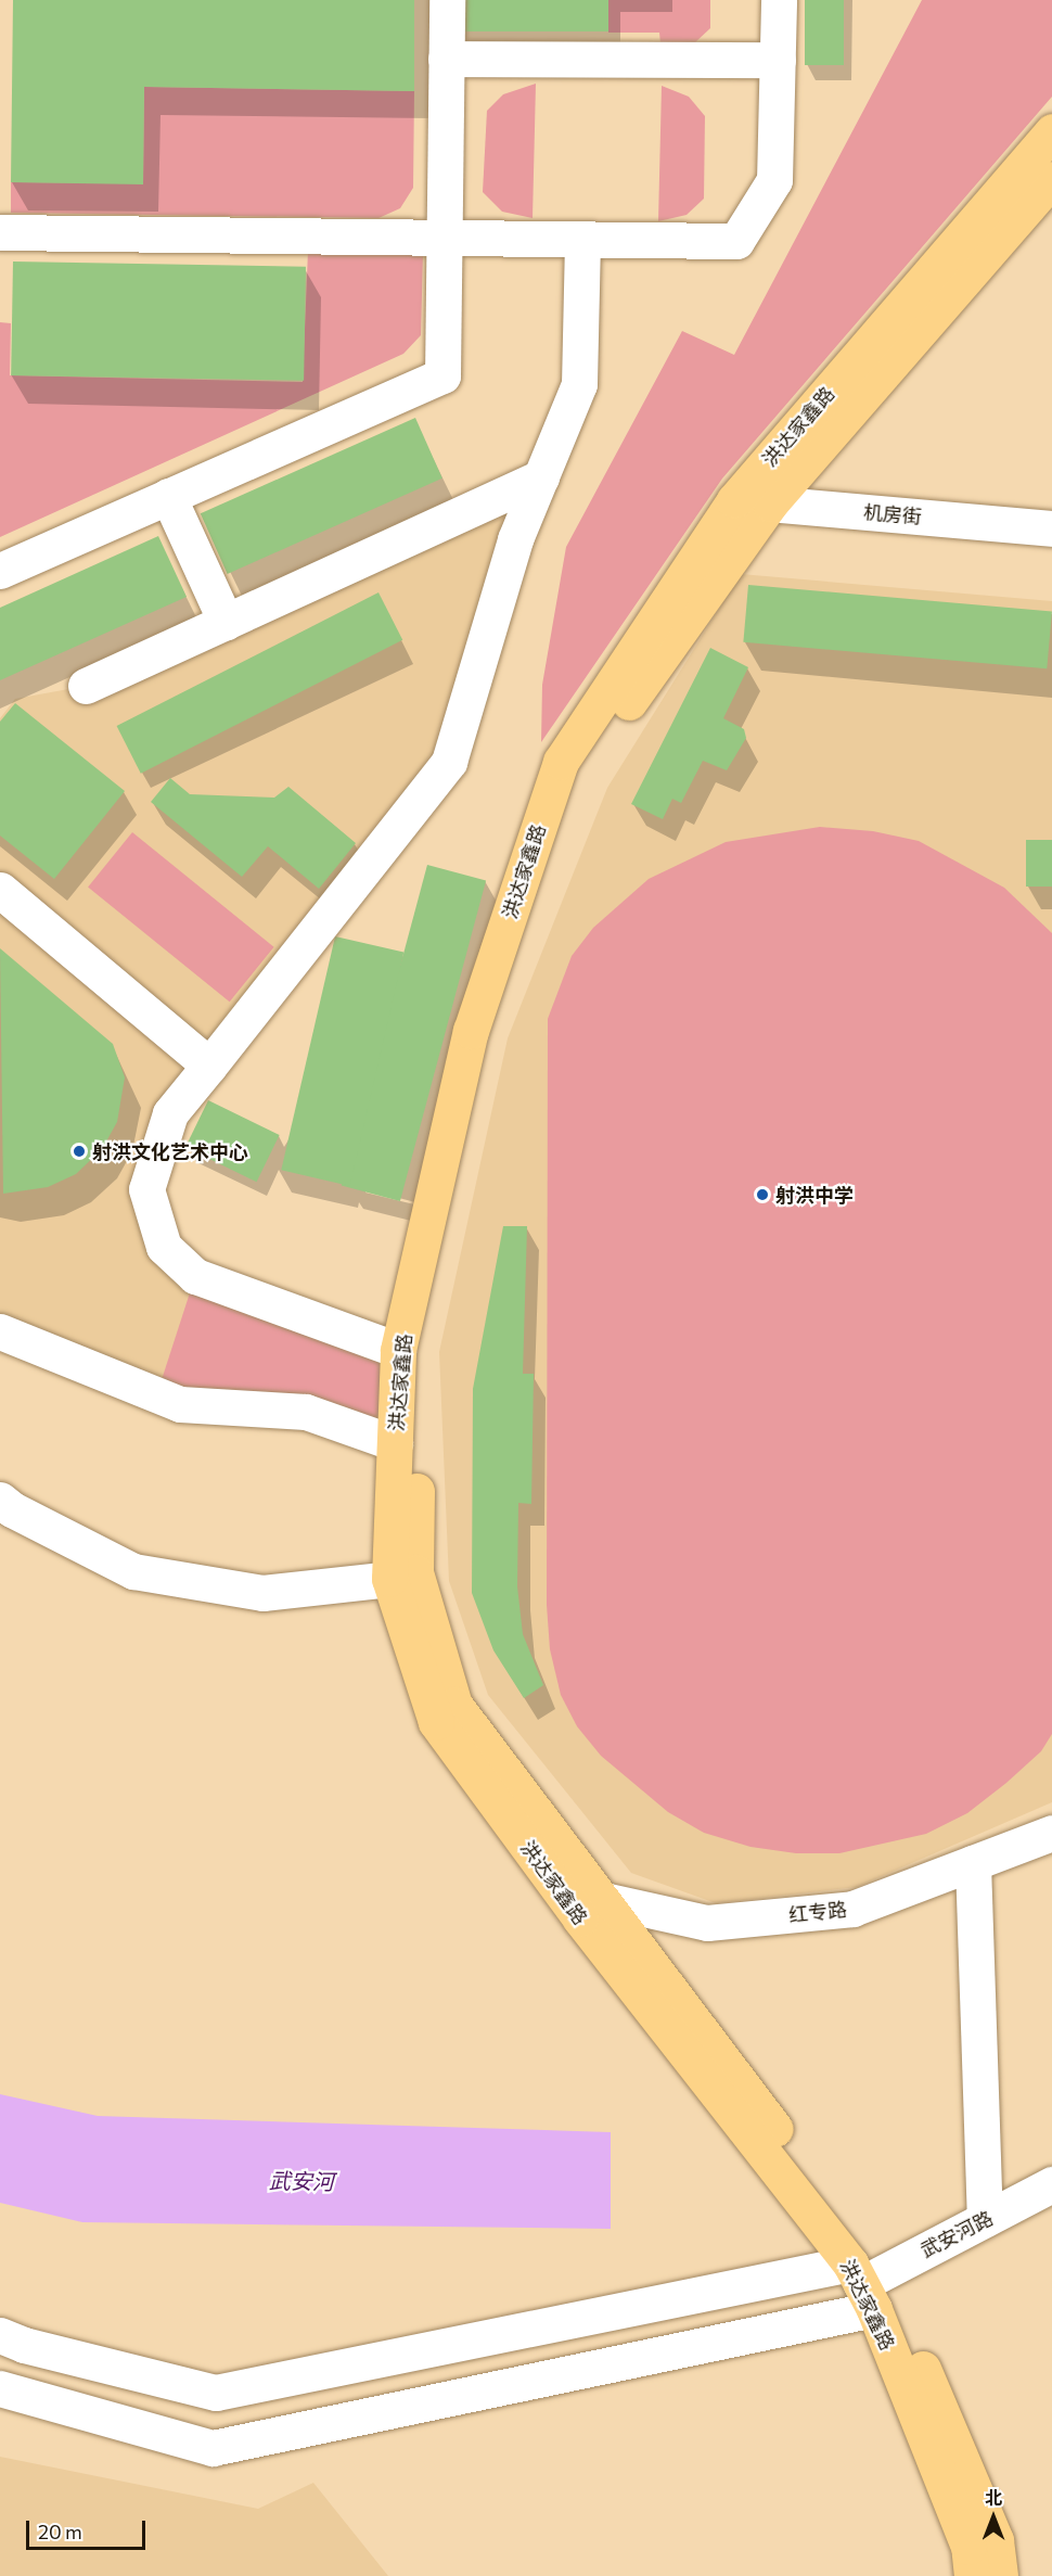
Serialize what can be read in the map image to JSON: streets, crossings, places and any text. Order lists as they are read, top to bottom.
{
  "streets": {
    "main road": ["洪达家鑫路"],
    "street": ["机房街", "红专路", "武安河路"]
  },
  "crossings": [
    ["洪达家鑫路", "机房街"],
    ["洪达家鑫路", "红专路"],
    ["洪达家鑫路", "武安河路"]
  ],
  "water": ["武安河"],
  "places": ["射洪文化艺术中心", "射洪中学"],
  "scale_bar": "20 m",
  "north": "top"
}
